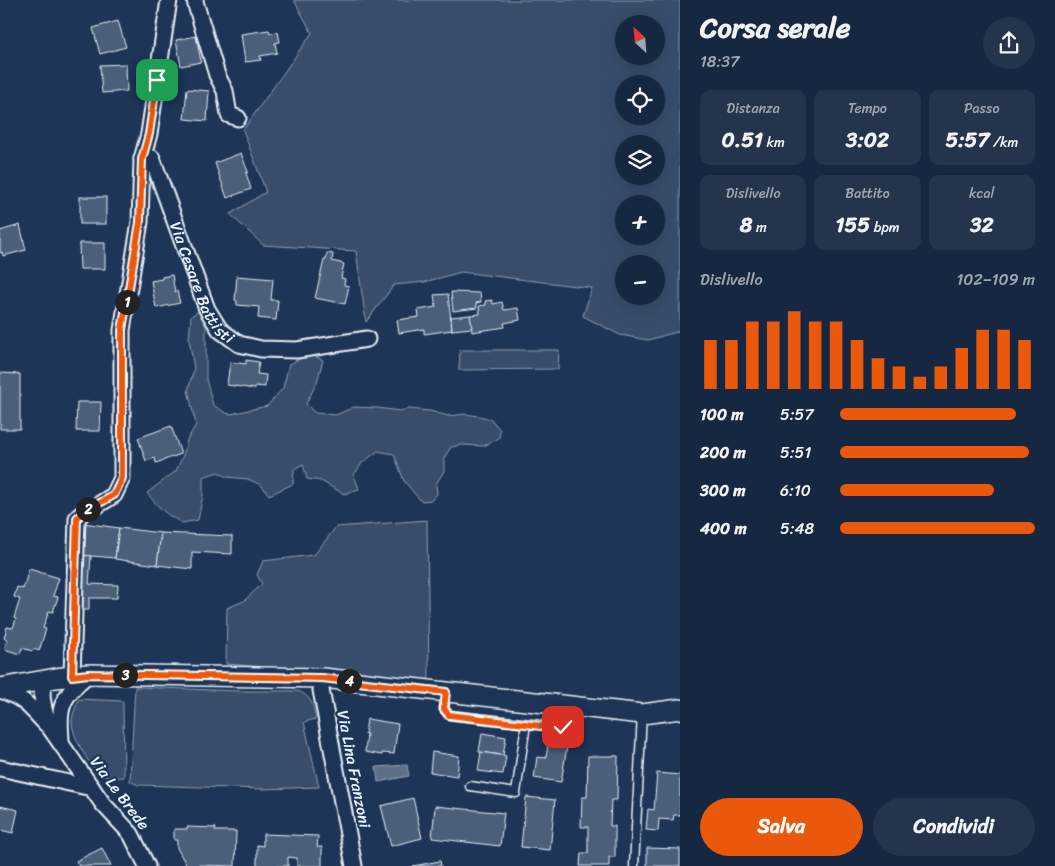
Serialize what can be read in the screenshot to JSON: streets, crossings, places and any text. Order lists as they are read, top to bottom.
{
  "streets": {
    "street": ["Via Cesare Battisti", "Via Lina Franzoni", "Via Le Brede"]
  },
  "north": "top left",
  "page": {
    "heading": ["Corsa serale", "18:37"],
    "map_buttons": ["+", "−"],
    "stats": [
      ["Distanza", "0.51 km"],
      ["Tempo", "3:02"],
      ["Passo", "5:57 /km"],
      ["Dislivello", "8 m"],
      ["Battito", "155 bpm"],
      ["kcal", "32"]
    ],
    "chart": ["Dislivello", "102–109 m"],
    "pins": [
      "1",
      "2",
      "3",
      "4"
    ],
    "list": [
      {
        "name": "100 m",
        "note": "5:57"
      },
      {
        "name": "200 m",
        "note": "5:51"
      },
      {
        "name": "300 m",
        "note": "6:10"
      },
      {
        "name": "400 m",
        "note": "5:48"
      }
    ],
    "buttons": ["Salva", "Condividi"]
  }
}
